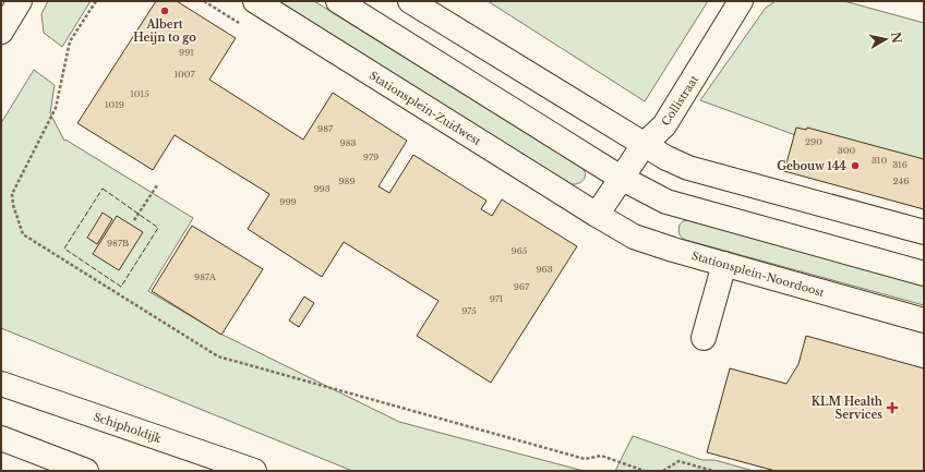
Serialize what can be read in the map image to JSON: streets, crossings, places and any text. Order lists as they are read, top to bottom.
{
  "streets": {
    "street": [
      "Collistraat",
      "Stationsplein-Zuidwest",
      "Stationsplein-Noordoost",
      "Schipholdijk"
    ]
  },
  "crossings": [
    ["Collistraat", "Stationsplein-Zuidwest"],
    ["Collistraat", "Stationsplein-Noordoost"],
    ["Stationsplein-Zuidwest", "Stationsplein-Noordoost"]
  ],
  "places": {
    "other": ["Albert Heijn to go", "Gebouw 144"],
    "health": ["KLM Health Services"]
  },
  "house_numbers": [
    "991",
    "1007",
    "1015",
    "1019",
    "987",
    "290",
    "983",
    "300",
    "979",
    "310",
    "316",
    "989",
    "246",
    "993",
    "999",
    "987B",
    "965",
    "963",
    "987A",
    "967",
    "971",
    "975"
  ],
  "north": "right"
}
